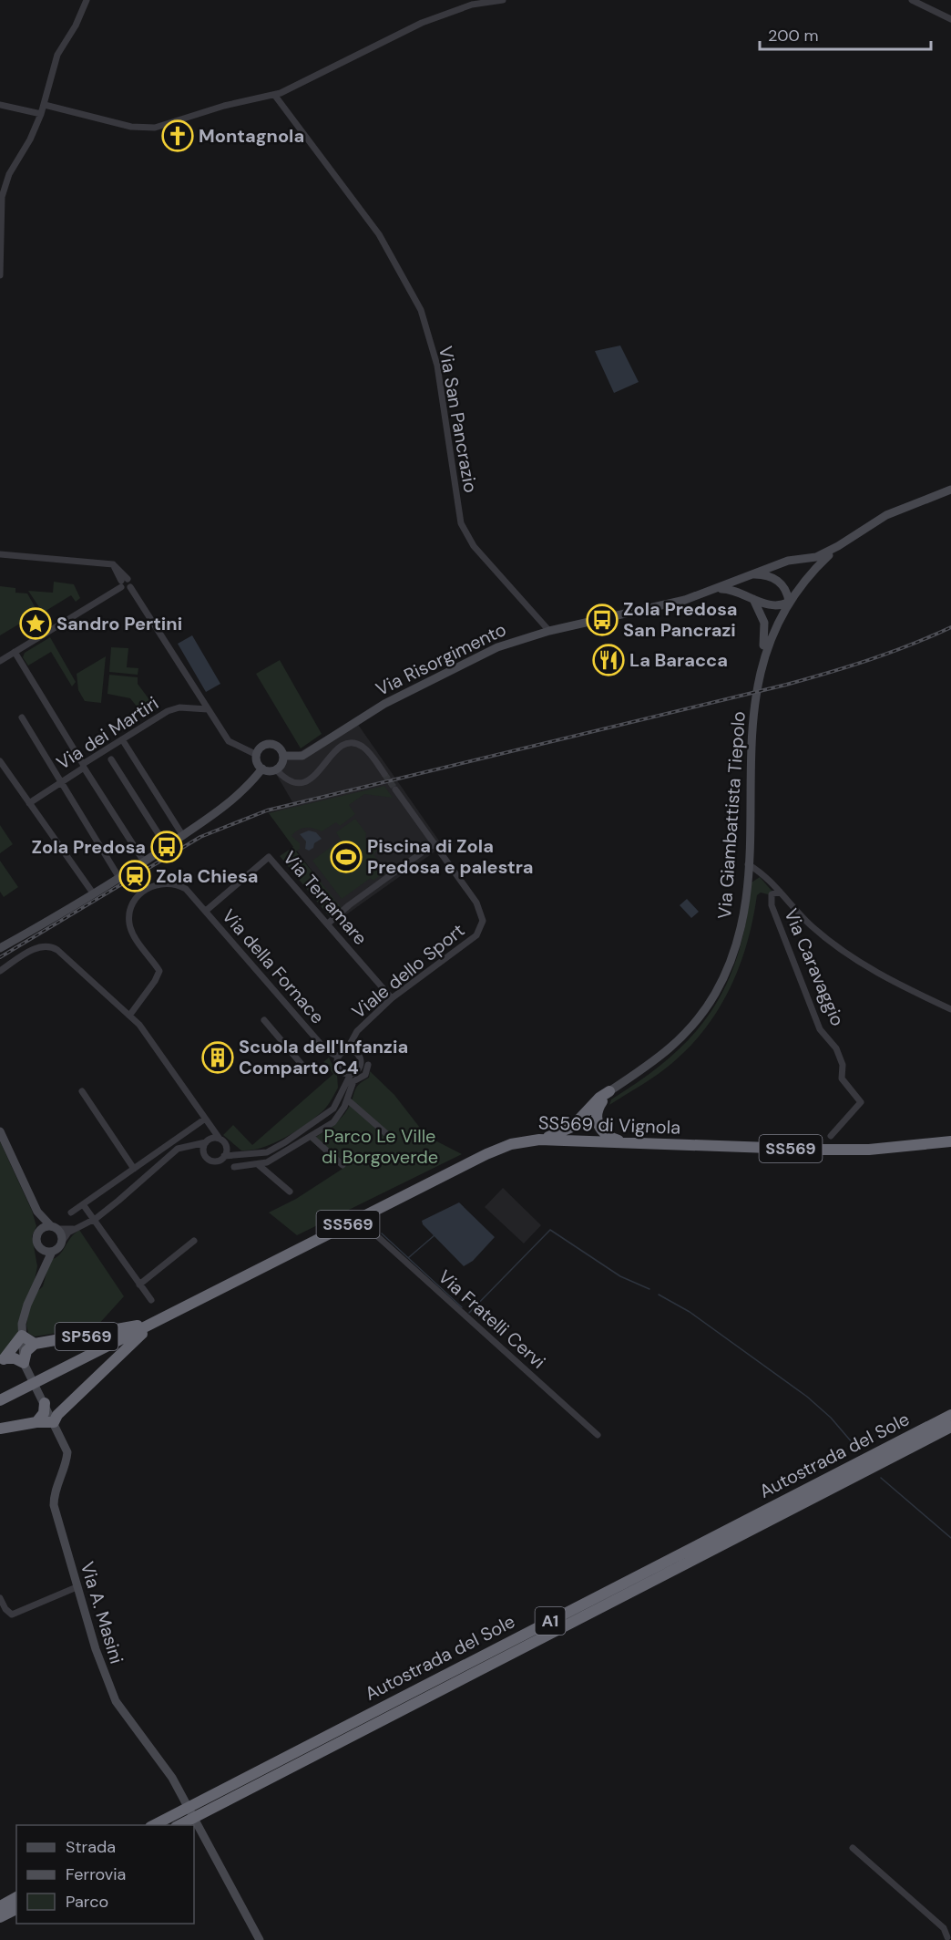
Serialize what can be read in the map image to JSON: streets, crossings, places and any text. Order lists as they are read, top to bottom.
{
  "streets": {
    "highway": [
      "SS569 di Vignola",
      "SS569",
      "SP569",
      "Autostrada del Sole",
      "A1"
    ],
    "main road": ["Via Risorgimento", "Via Giambattista Tiepolo", "Via A. Masini"],
    "street": [
      "Via San Pancrazio",
      "Via dei Martiri",
      "Via Terramare",
      "Via della Fornace",
      "Via Caravaggio",
      "Viale dello Sport",
      "Via Fratelli Cervi"
    ]
  },
  "crossings": [
    ["Via San Pancrazio", "Via Risorgimento"],
    ["Via Risorgimento", "Via Giambattista Tiepolo"],
    ["Via Giambattista Tiepolo", "Via Caravaggio"],
    ["Via Giambattista Tiepolo", "SS569"],
    ["Via Terramare", "Via della Fornace"],
    ["Via Terramare", "Viale dello Sport"],
    ["Via della Fornace", "Viale dello Sport"],
    ["SS569 di Vignola", "SS569"],
    ["SS569 di Vignola", "SP569"],
    ["SP569", "Via A. Masini"]
  ],
  "parks": ["Parco Le Ville di Borgoverde"],
  "places": {
    "church": ["Montagnola"],
    "bus stop": ["Zola Predosa San Pancrazi", "Zola Predosa"],
    "place": ["Sandro Pertini"],
    "restaurant": ["La Baracca"],
    "sports": ["Piscina di Zola Predosa e palestra"],
    "station": ["Zola Chiesa"],
    "building": ["Scuola dell'Infanzia Comparto C4"]
  },
  "legend": ["Strada", "Ferrovia", "Parco"],
  "scale_bar": "200 m"
}
